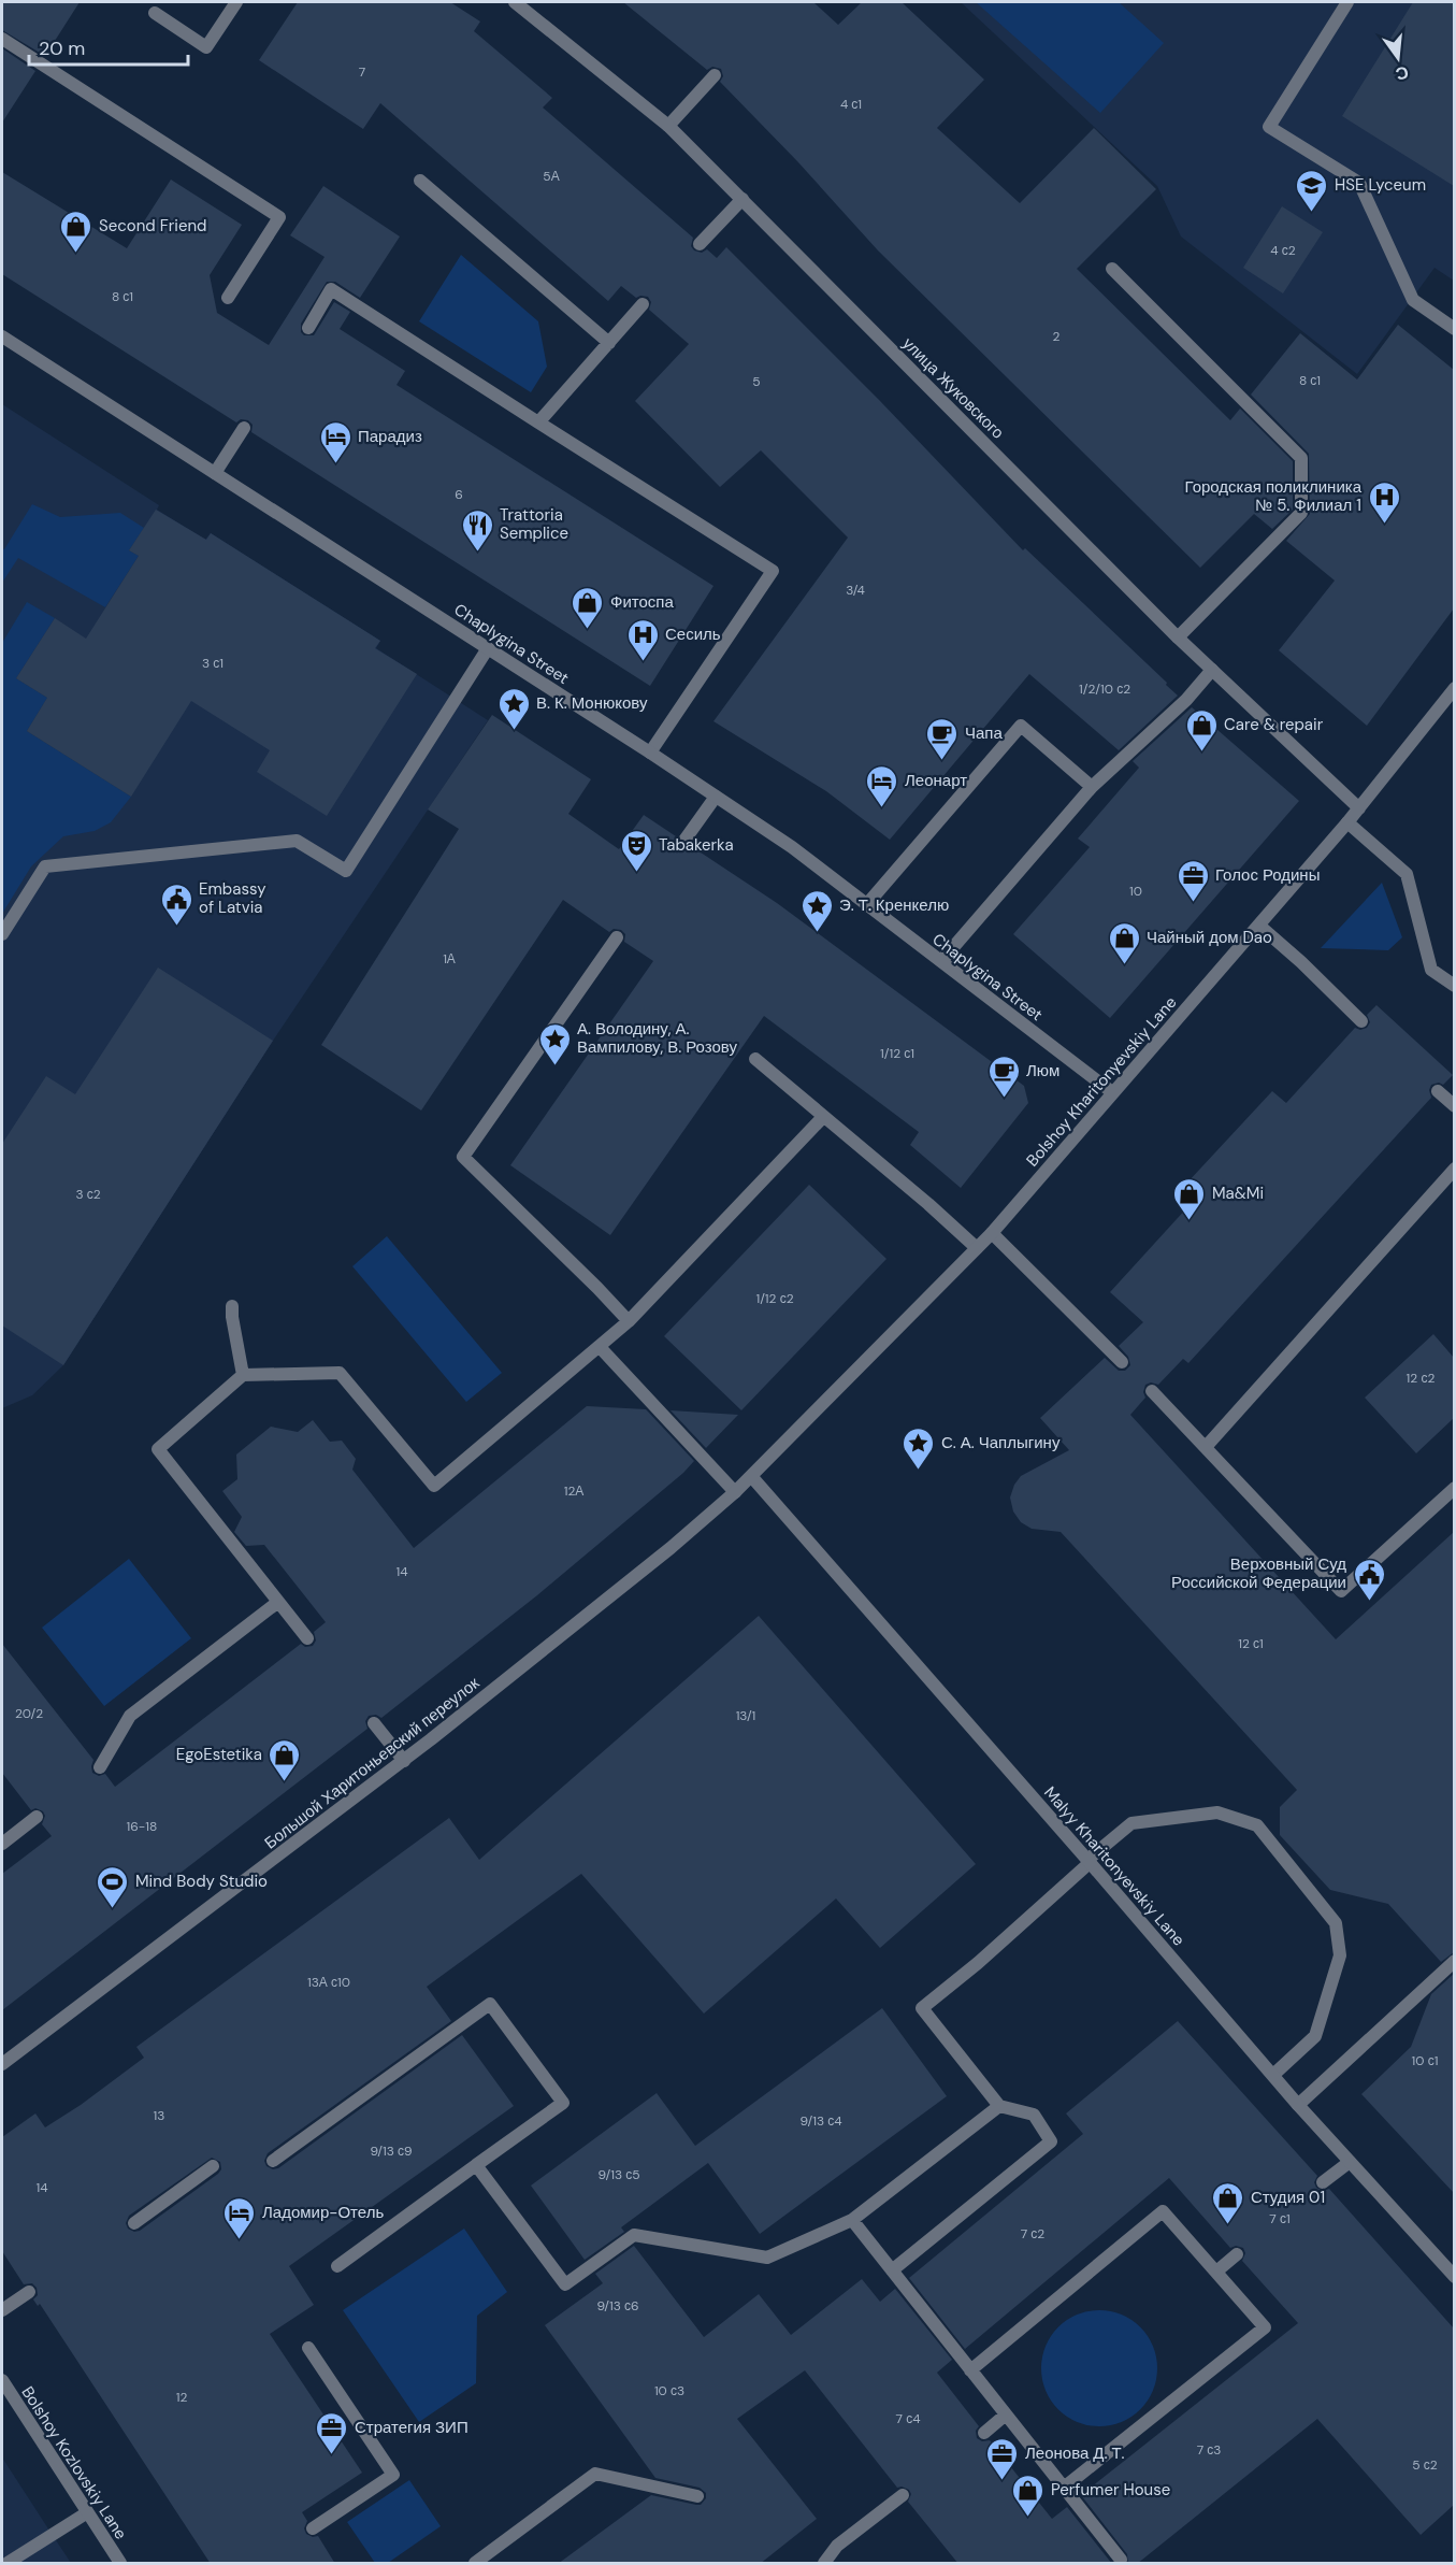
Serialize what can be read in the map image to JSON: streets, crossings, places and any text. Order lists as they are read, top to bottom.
{
  "streets": {
    "street": [
      "улица Жуковского",
      "Chaplygina Street",
      "Bolshoy Kharitonyevskiy Lane",
      "Большой Харитоньевский переулок",
      "Malyy Kharitonyevskiy Lane",
      "Bolshoy Kozlovskiy Lane"
    ]
  },
  "crossings": [
    ["улица Жуковского", "Bolshoy Kharitonyevskiy Lane"],
    ["Chaplygina Street", "Bolshoy Kharitonyevskiy Lane"],
    ["Bolshoy Kharitonyevskiy Lane", "Большой Харитоньевский переулок"],
    ["Bolshoy Kharitonyevskiy Lane", "Malyy Kharitonyevskiy Lane"],
    ["Большой Харитоньевский переулок", "Malyy Kharitonyevskiy Lane"]
  ],
  "places": {
    "school or university": ["HSE Lyceum"],
    "shop": [
      "Second Friend",
      "Фитоспа",
      "Care & repair",
      "Чайный дом Dao",
      "Ma&Mi",
      "EgoEstetika",
      "Студия 01",
      "Perfumer House"
    ],
    "hotel": ["Парадиз", "Леонарт", "Ладомир-Отель"],
    "hospital": ["Городская поликлиника № 5. Филиал 1", "Сесиль"],
    "restaurant": ["Trattoria Semplice"],
    "place": [
      "В. К. Монюкову",
      "Э. Т. Кренкелю",
      "А. Володину, А. Вампилову, В. Розову",
      "С. А. Чаплыгину"
    ],
    "cafe": ["Чапа", "Люм"],
    "theatre": ["Tabakerka"],
    "office": ["Голос Родины", "Стратегия ЗИП", "Леонова Д. Т."],
    "public building": ["Embassy of Latvia", "Верховный Суд Российской Федерации"],
    "sports": ["Mind Body Studio"]
  },
  "house_numbers": [
    "7",
    "4 с1",
    "5А",
    "4 с2",
    "8 с1",
    "2",
    "8 с1",
    "5",
    "6",
    "3/4",
    "3 с1",
    "1/2/10 с2",
    "10",
    "1А",
    "1/12 с1",
    "3 с2",
    "1/12 с2",
    "12 с2",
    "12А",
    "14",
    "12 с1",
    "20/2",
    "13/1",
    "16-18",
    "13А с10",
    "10 с1",
    "13",
    "9/13 с4",
    "9/13 с9",
    "9/13 с5",
    "14",
    "7 с1",
    "7 с2",
    "9/13 с6",
    "10 с3",
    "12",
    "7 с4",
    "7 с3",
    "5 с2"
  ],
  "scale_bar": "20 m",
  "north": "bottom"
}
